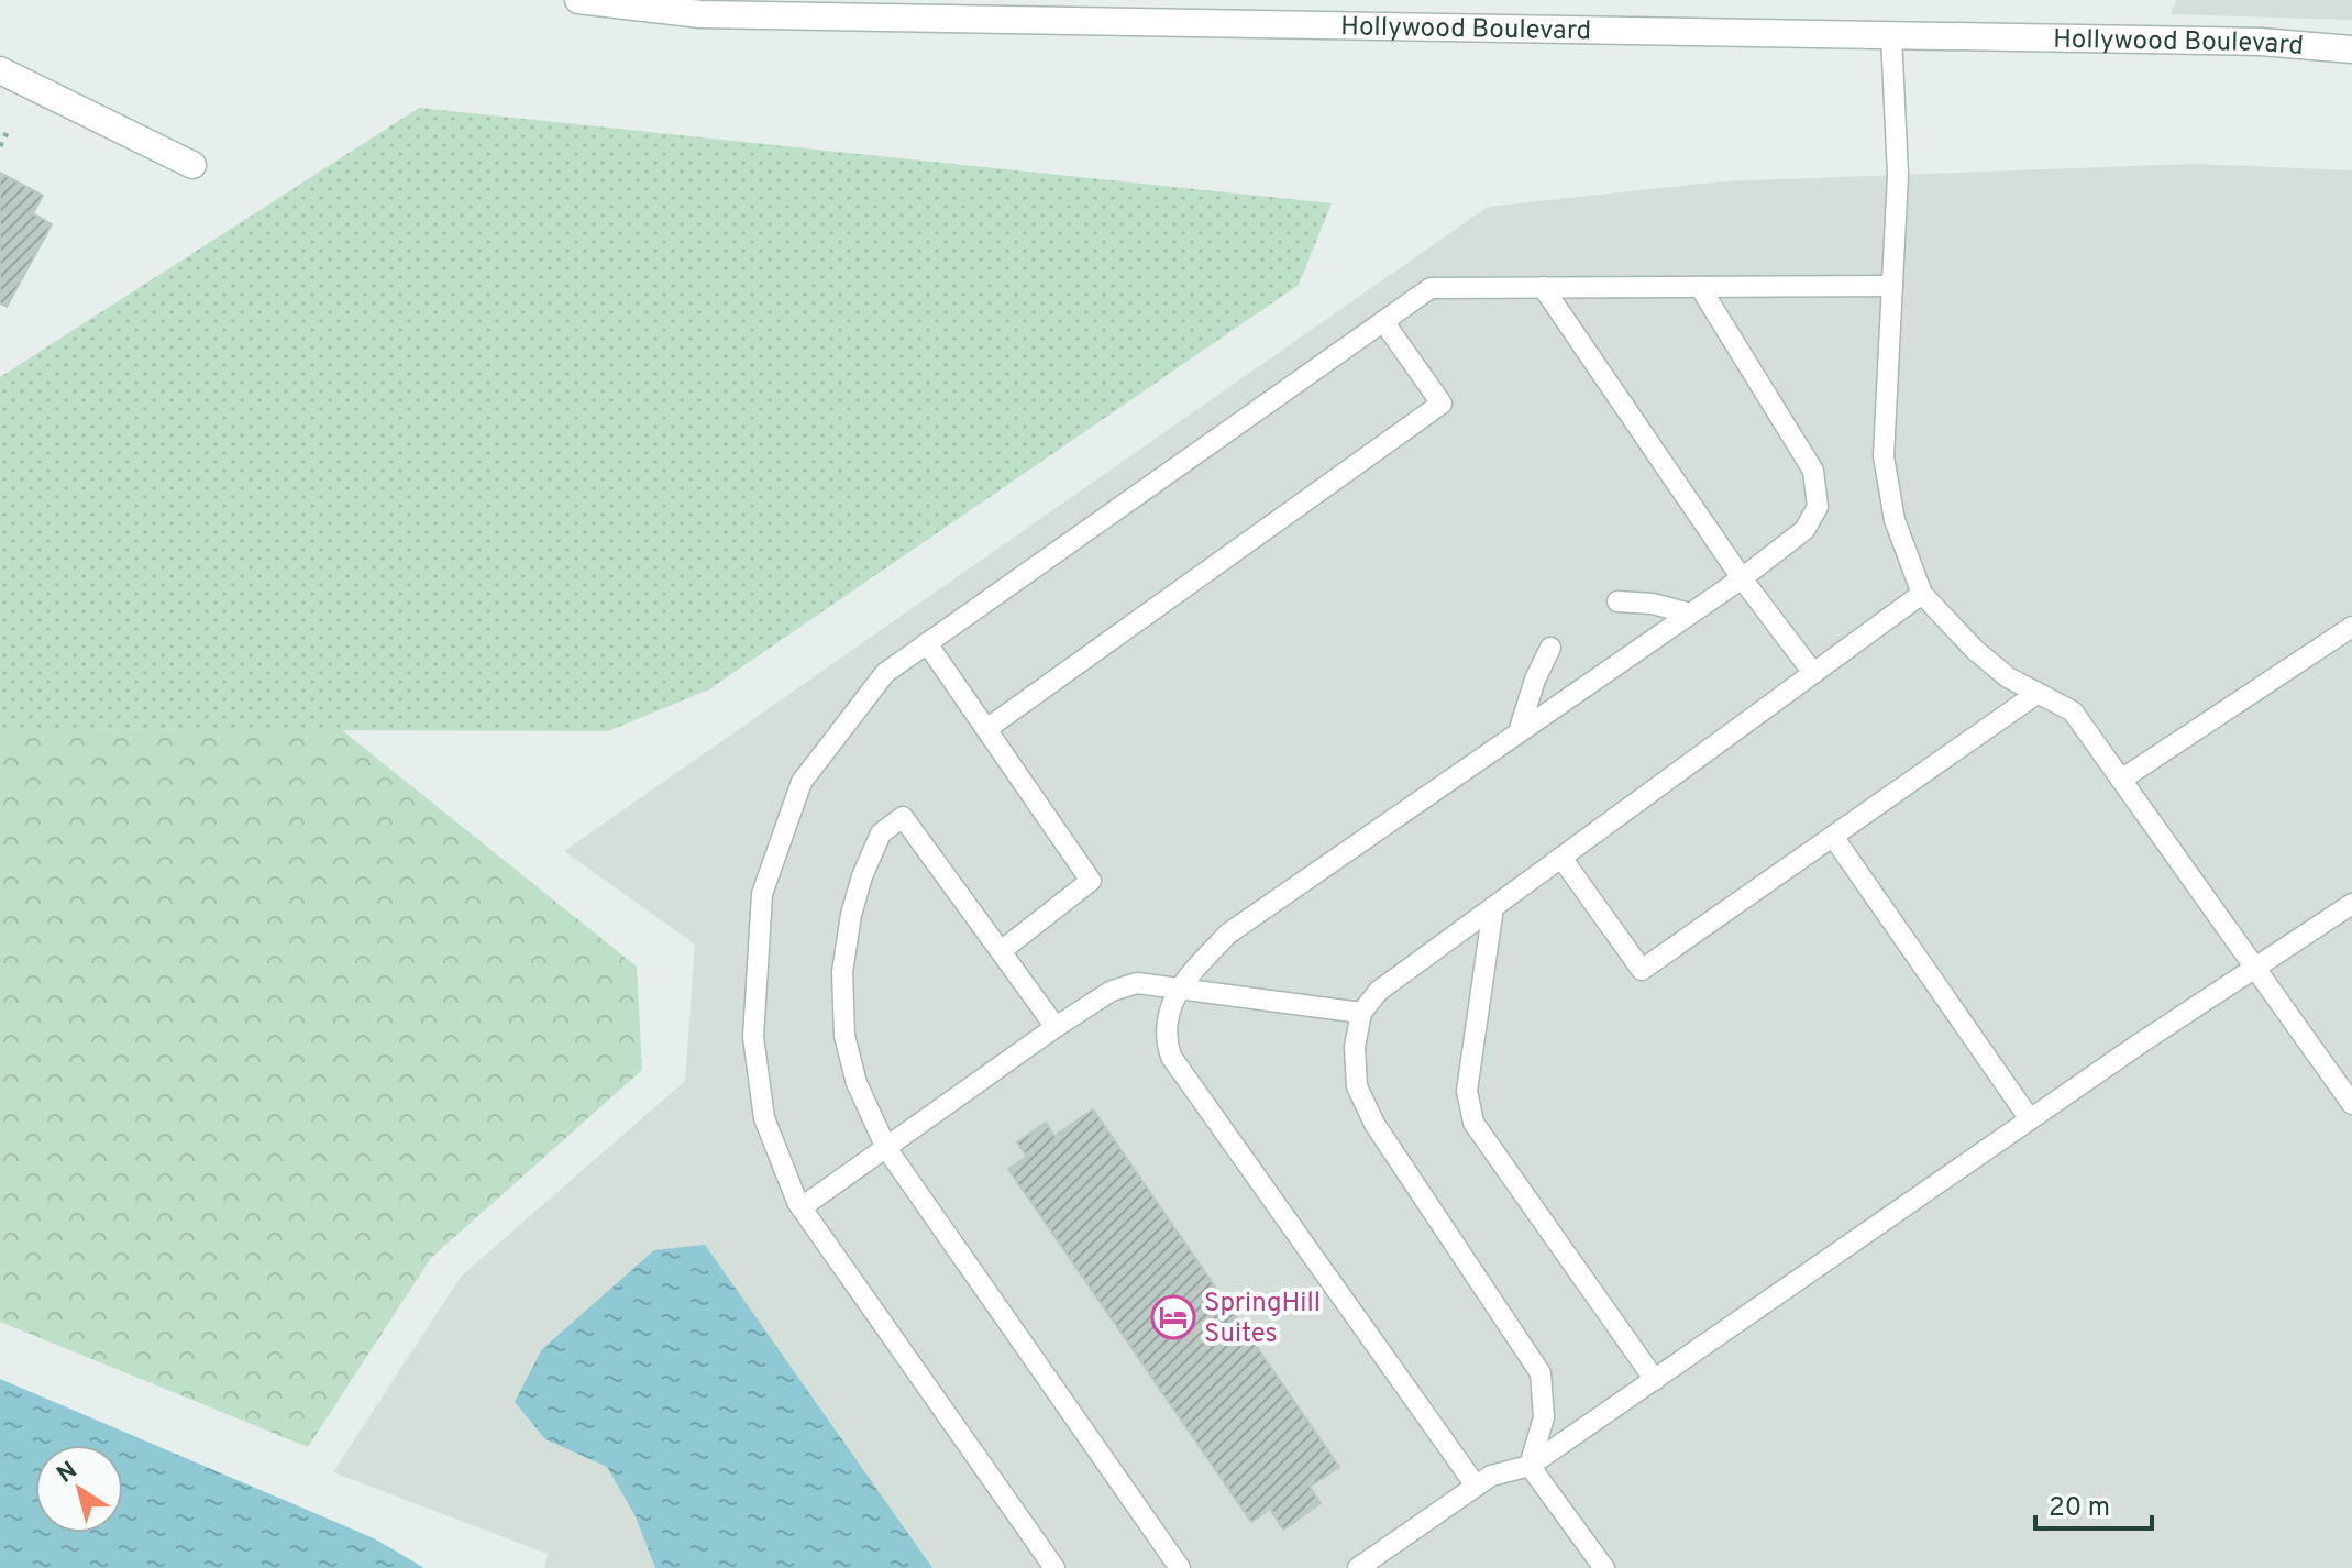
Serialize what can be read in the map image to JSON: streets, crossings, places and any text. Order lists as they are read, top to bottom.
{
  "streets": {
    "street": ["Hollywood Boulevard"]
  },
  "places": {
    "hotel": ["SpringHill Suites"]
  },
  "scale_bar": "20 m",
  "north": "top left"
}
